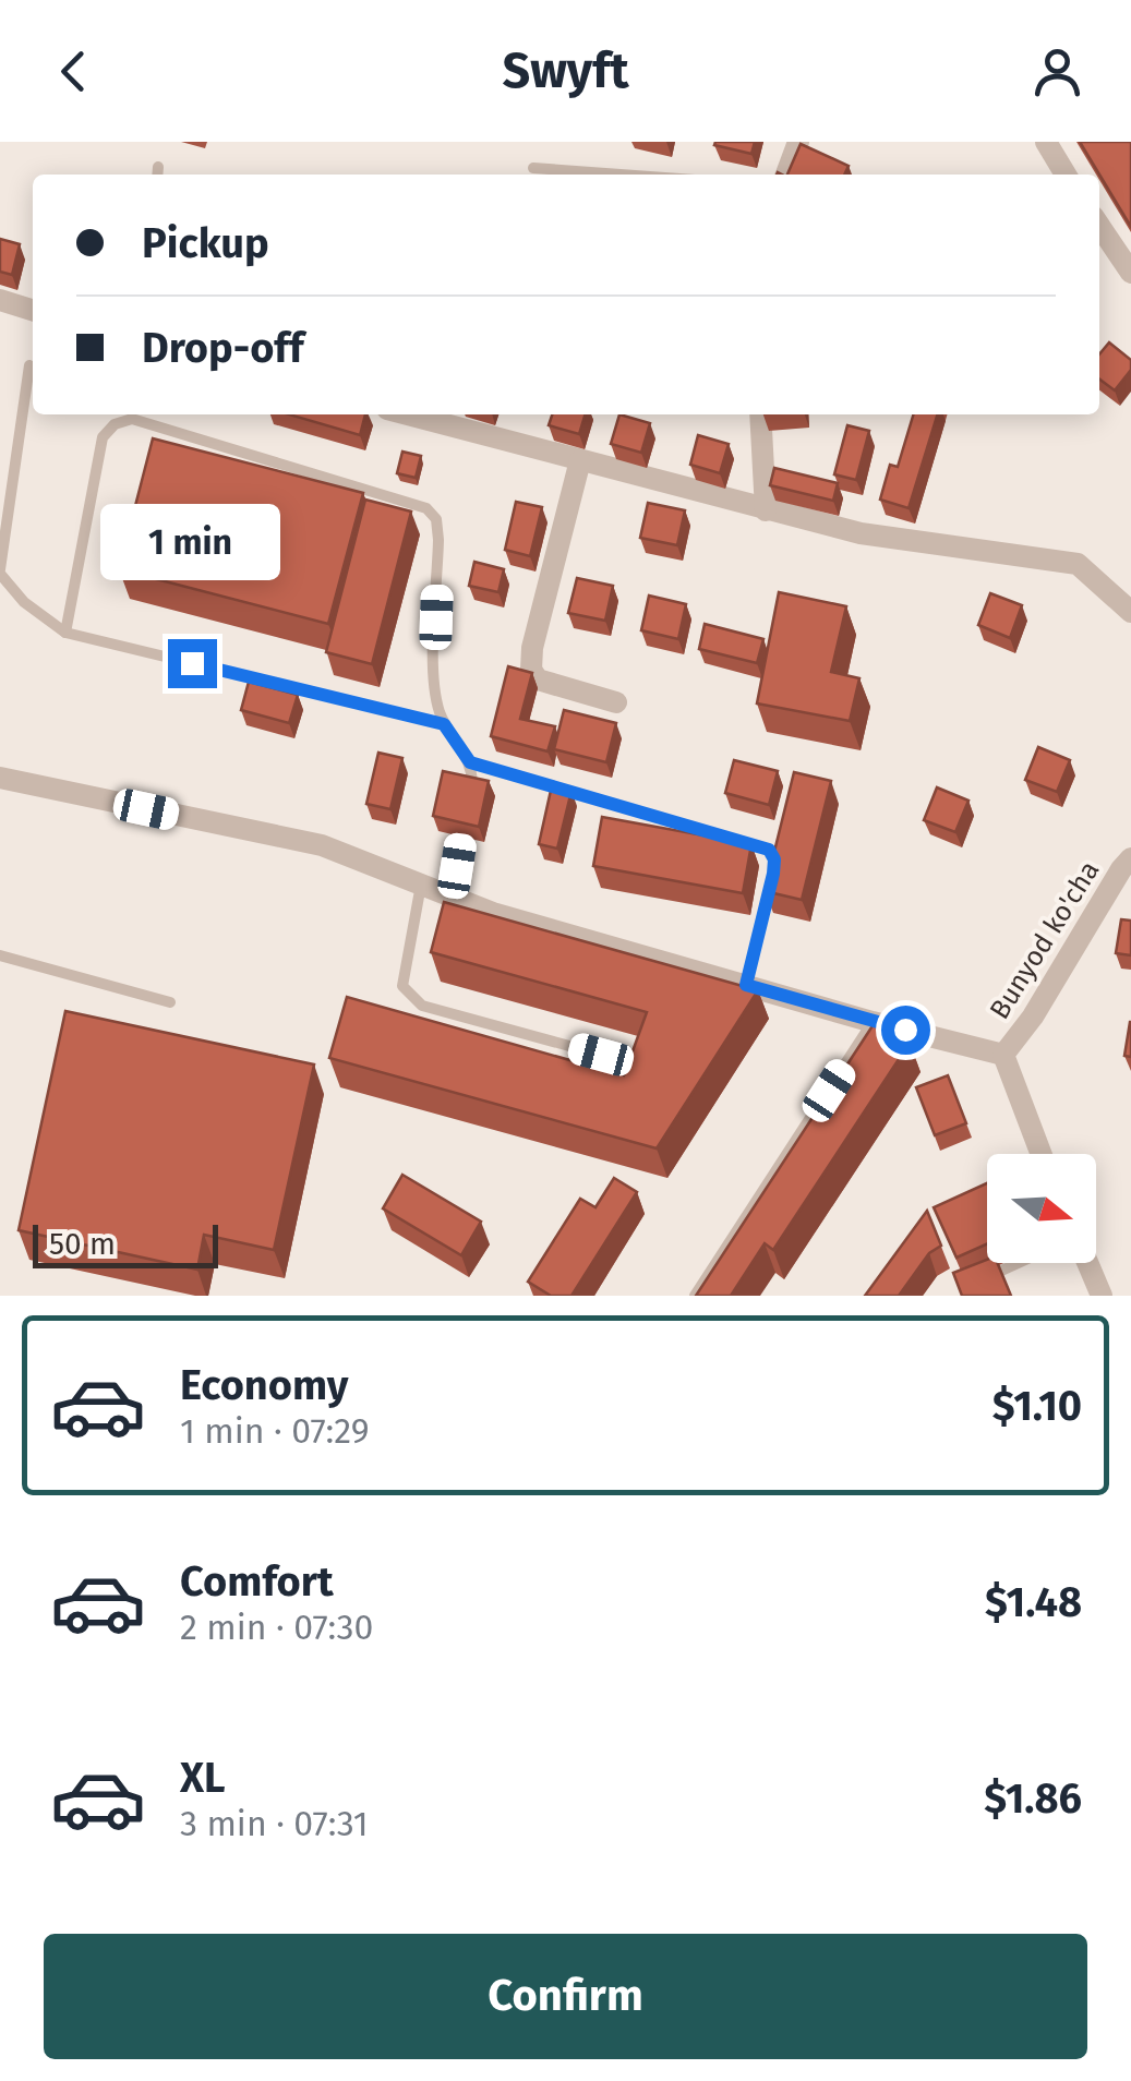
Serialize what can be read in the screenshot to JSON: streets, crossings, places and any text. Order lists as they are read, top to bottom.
{
  "streets": {
    "street": ["Bunyod ko'cha"]
  },
  "scale_bar": "50 m",
  "north": "right",
  "page": {
    "header": "Swyft",
    "banner": ["Pickup", "Drop-off"],
    "bubble": "1 min",
    "scale": "50 m",
    "list": [
      {
        "name": "Economy",
        "note": "1 min · 07:29",
        "value": "$1.10"
      },
      {
        "name": "Comfort",
        "note": "2 min · 07:30",
        "value": "$1.48"
      },
      {
        "name": "XL",
        "note": "3 min · 07:31",
        "value": "$1.86"
      }
    ],
    "buttons": "Confirm"
  }
}
